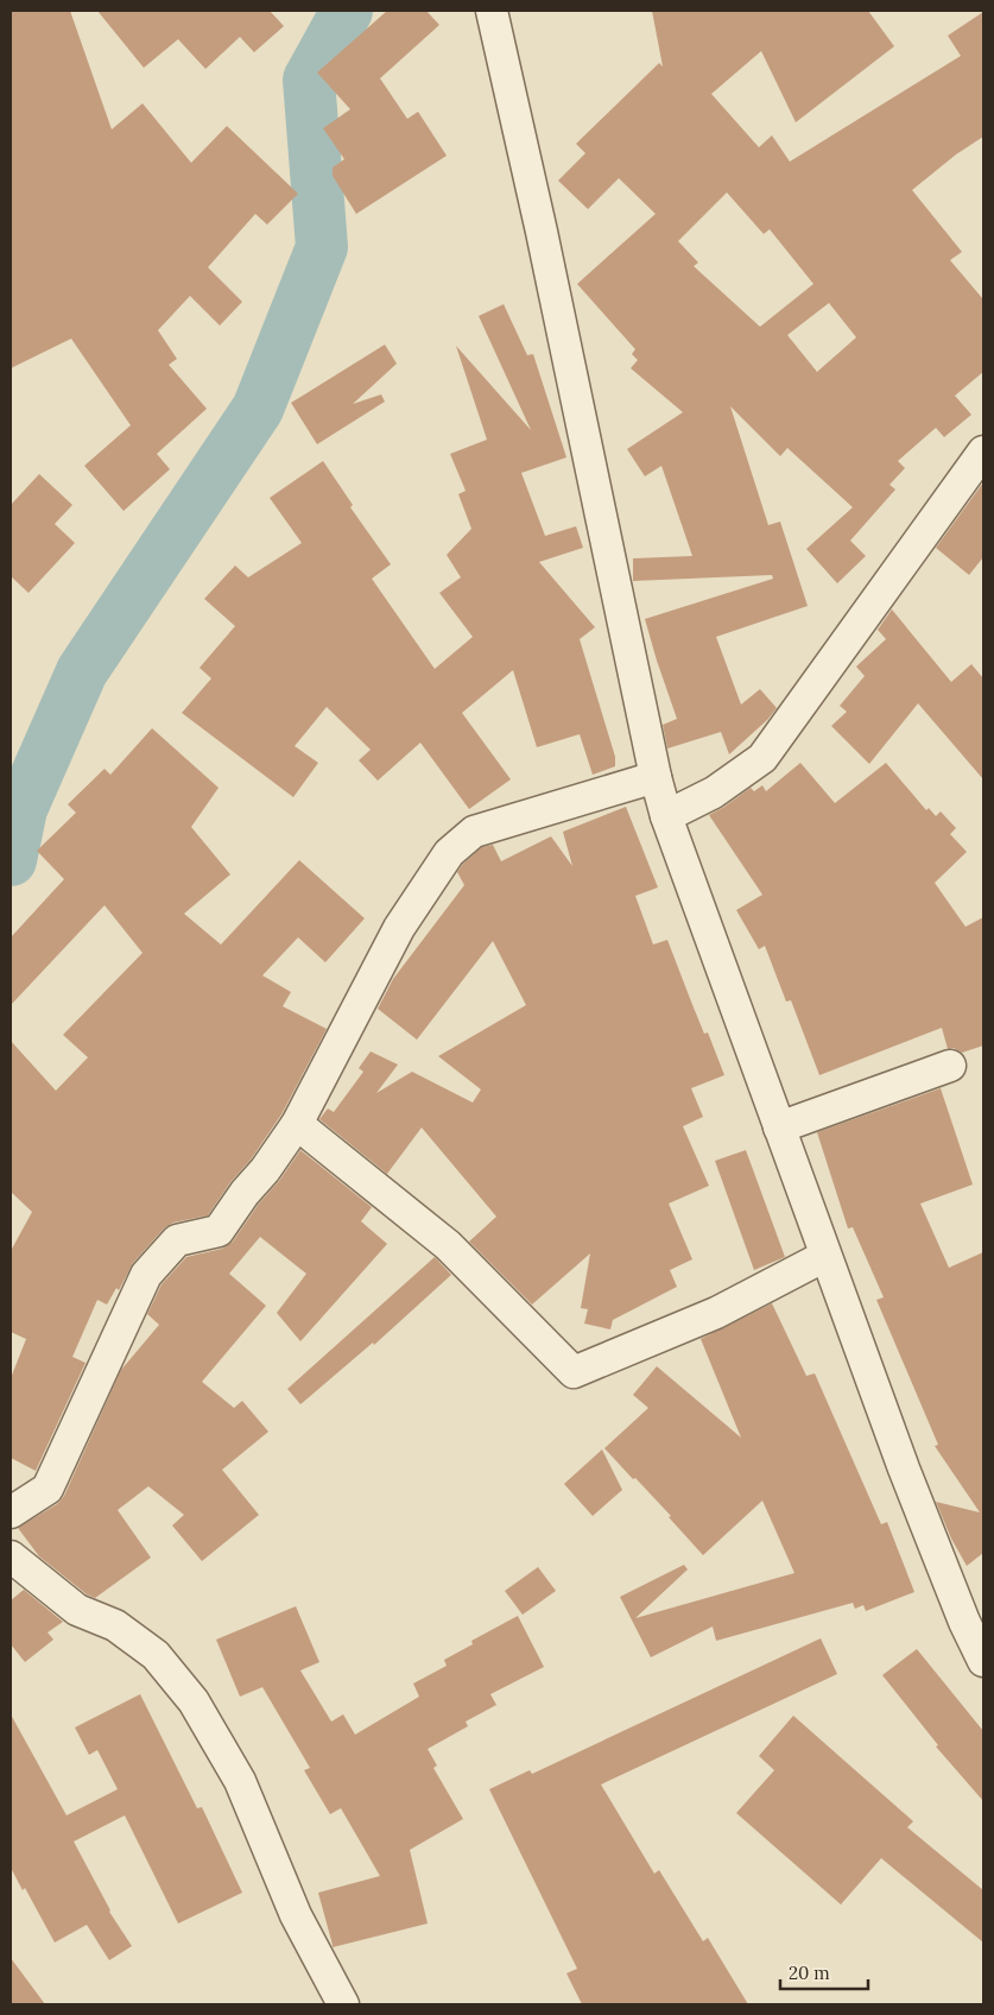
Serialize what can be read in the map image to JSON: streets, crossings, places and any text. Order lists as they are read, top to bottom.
{
  "scale_bar": "20 m"
}
